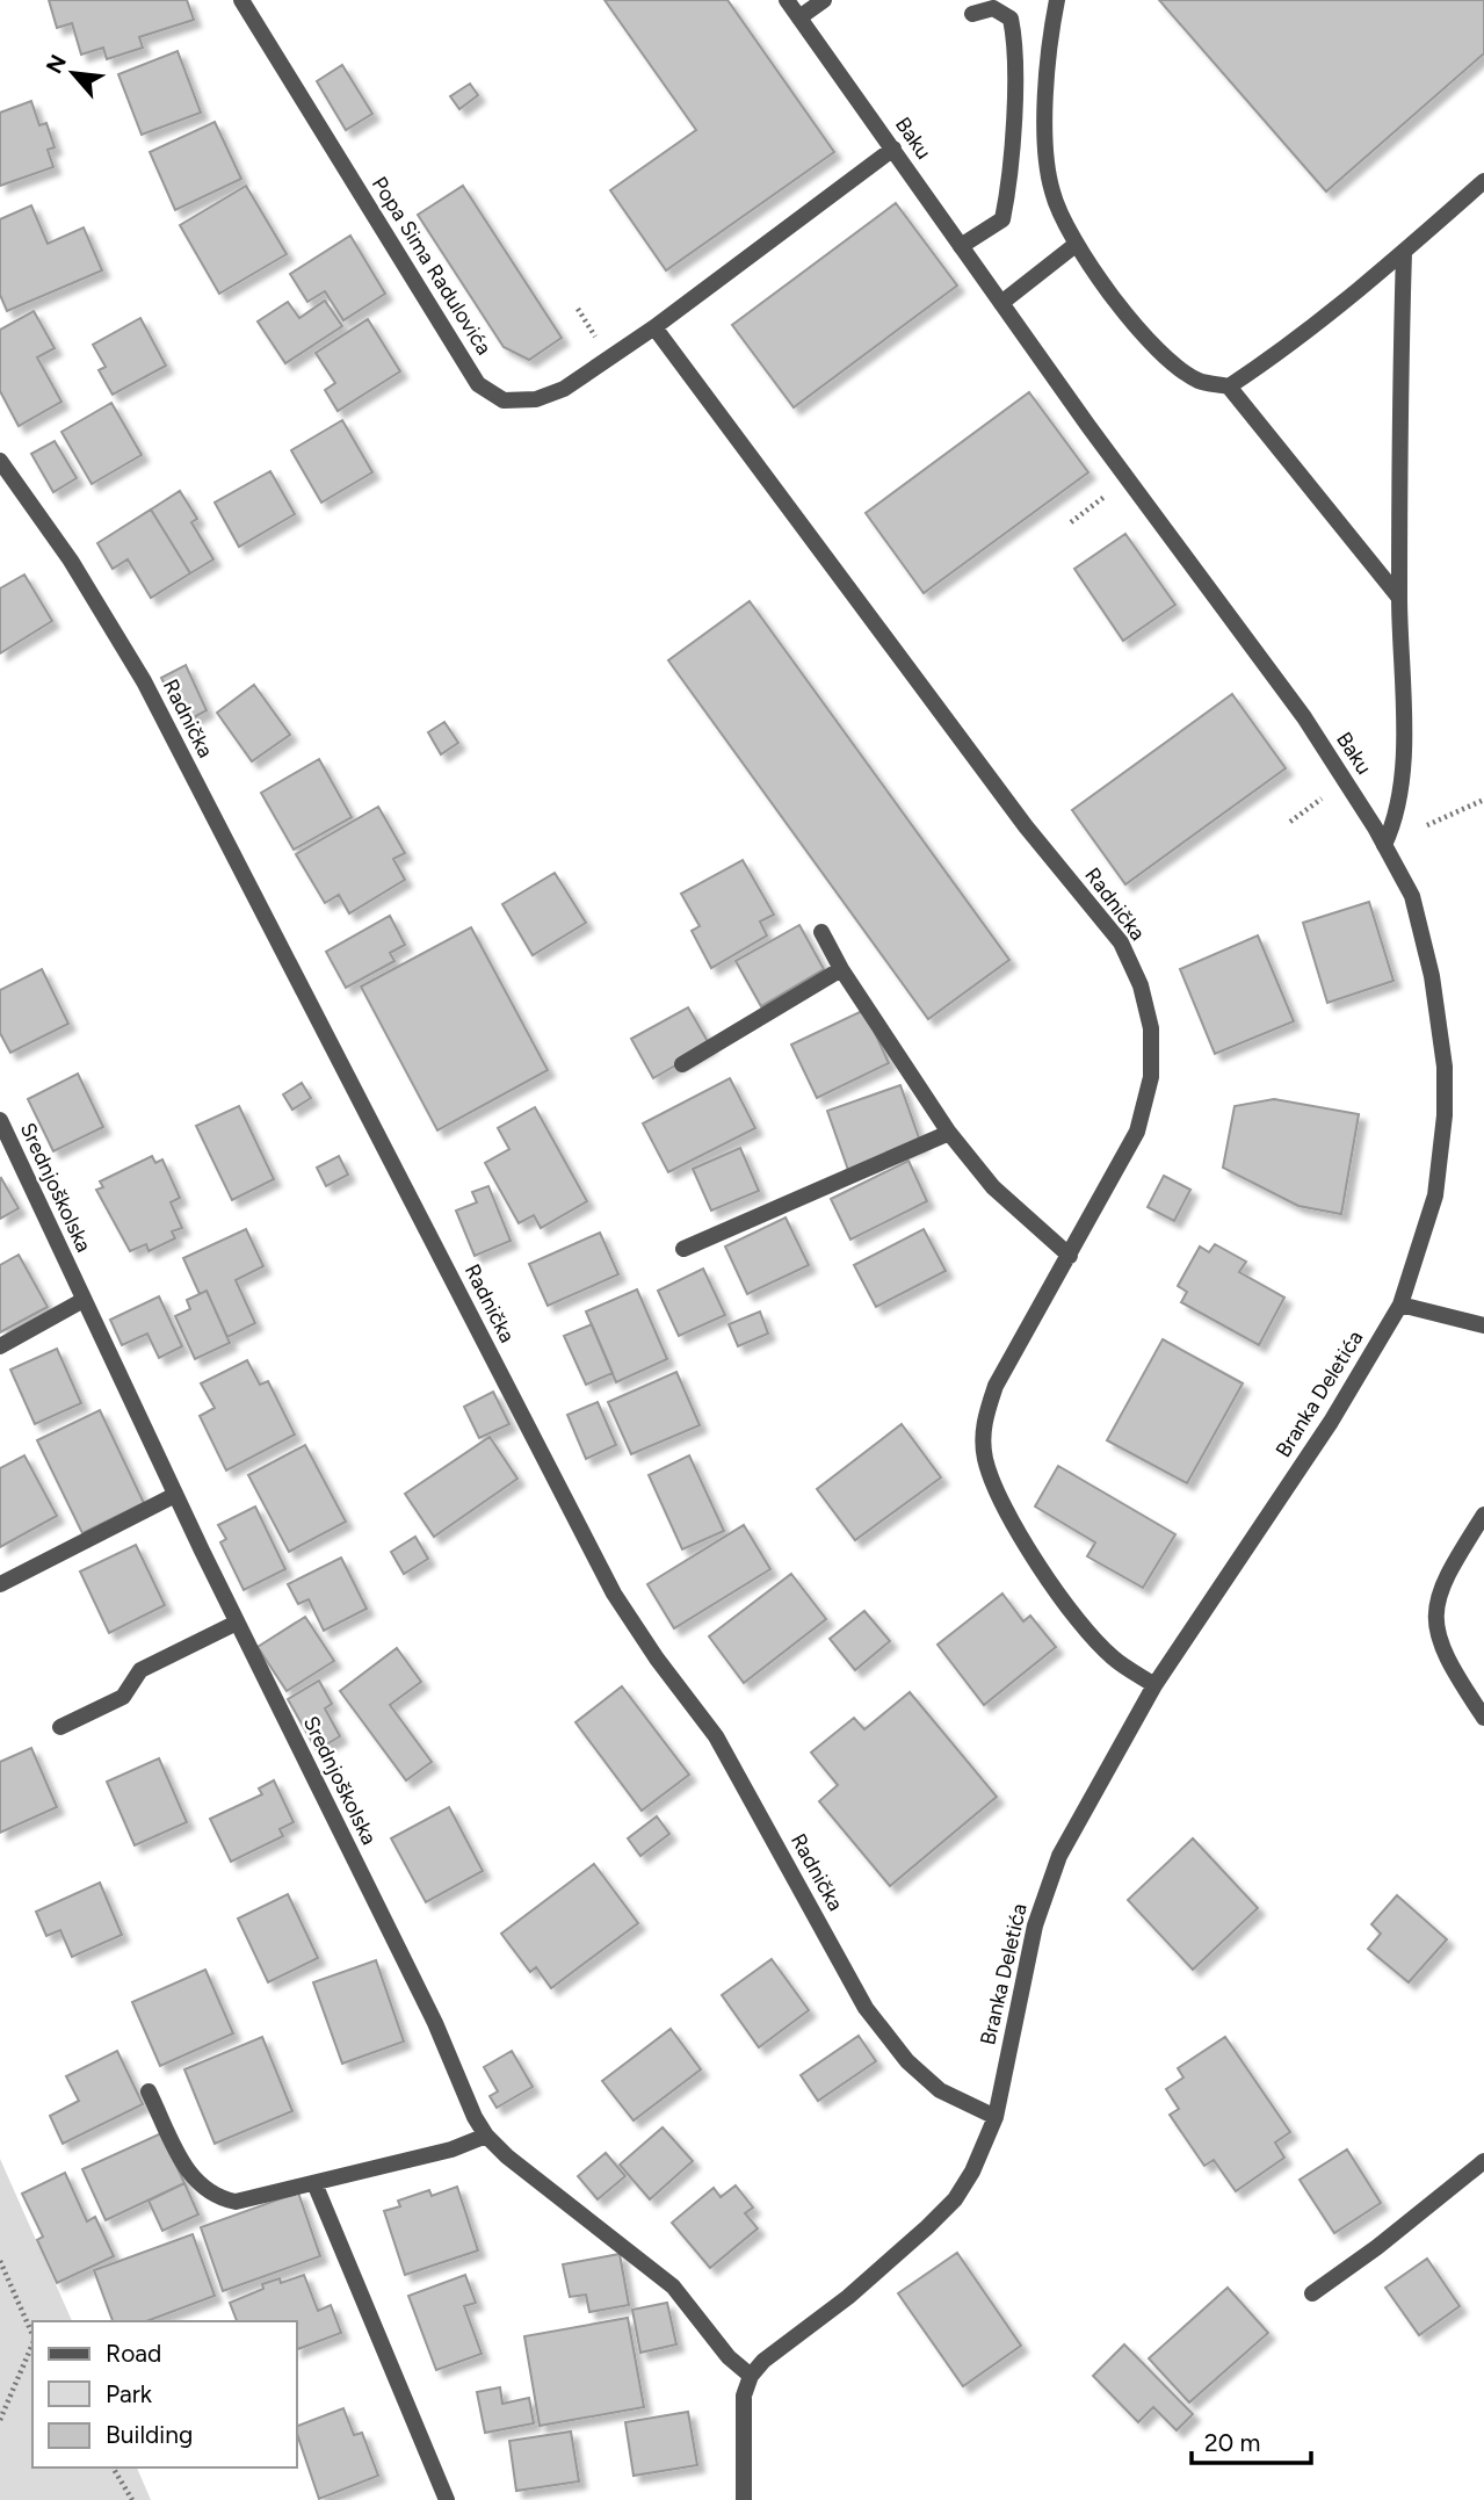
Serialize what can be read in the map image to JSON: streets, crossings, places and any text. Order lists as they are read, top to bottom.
{
  "streets": {
    "street": [
      "Baku",
      "Popa Sima Radulovića",
      "Radnička",
      "Srednjoškolska",
      "Branka Deletića"
    ]
  },
  "crossings": [
    ["Baku", "Popa Sima Radulovića"],
    ["Baku", "Branka Deletića"],
    ["Popa Sima Radulovića", "Radnička"],
    ["Radnička", "Branka Deletića"],
    ["Srednjoškolska", "Branka Deletića"]
  ],
  "legend": ["Road", "Park", "Building"],
  "scale_bar": "20 m",
  "north": "top left"
}
